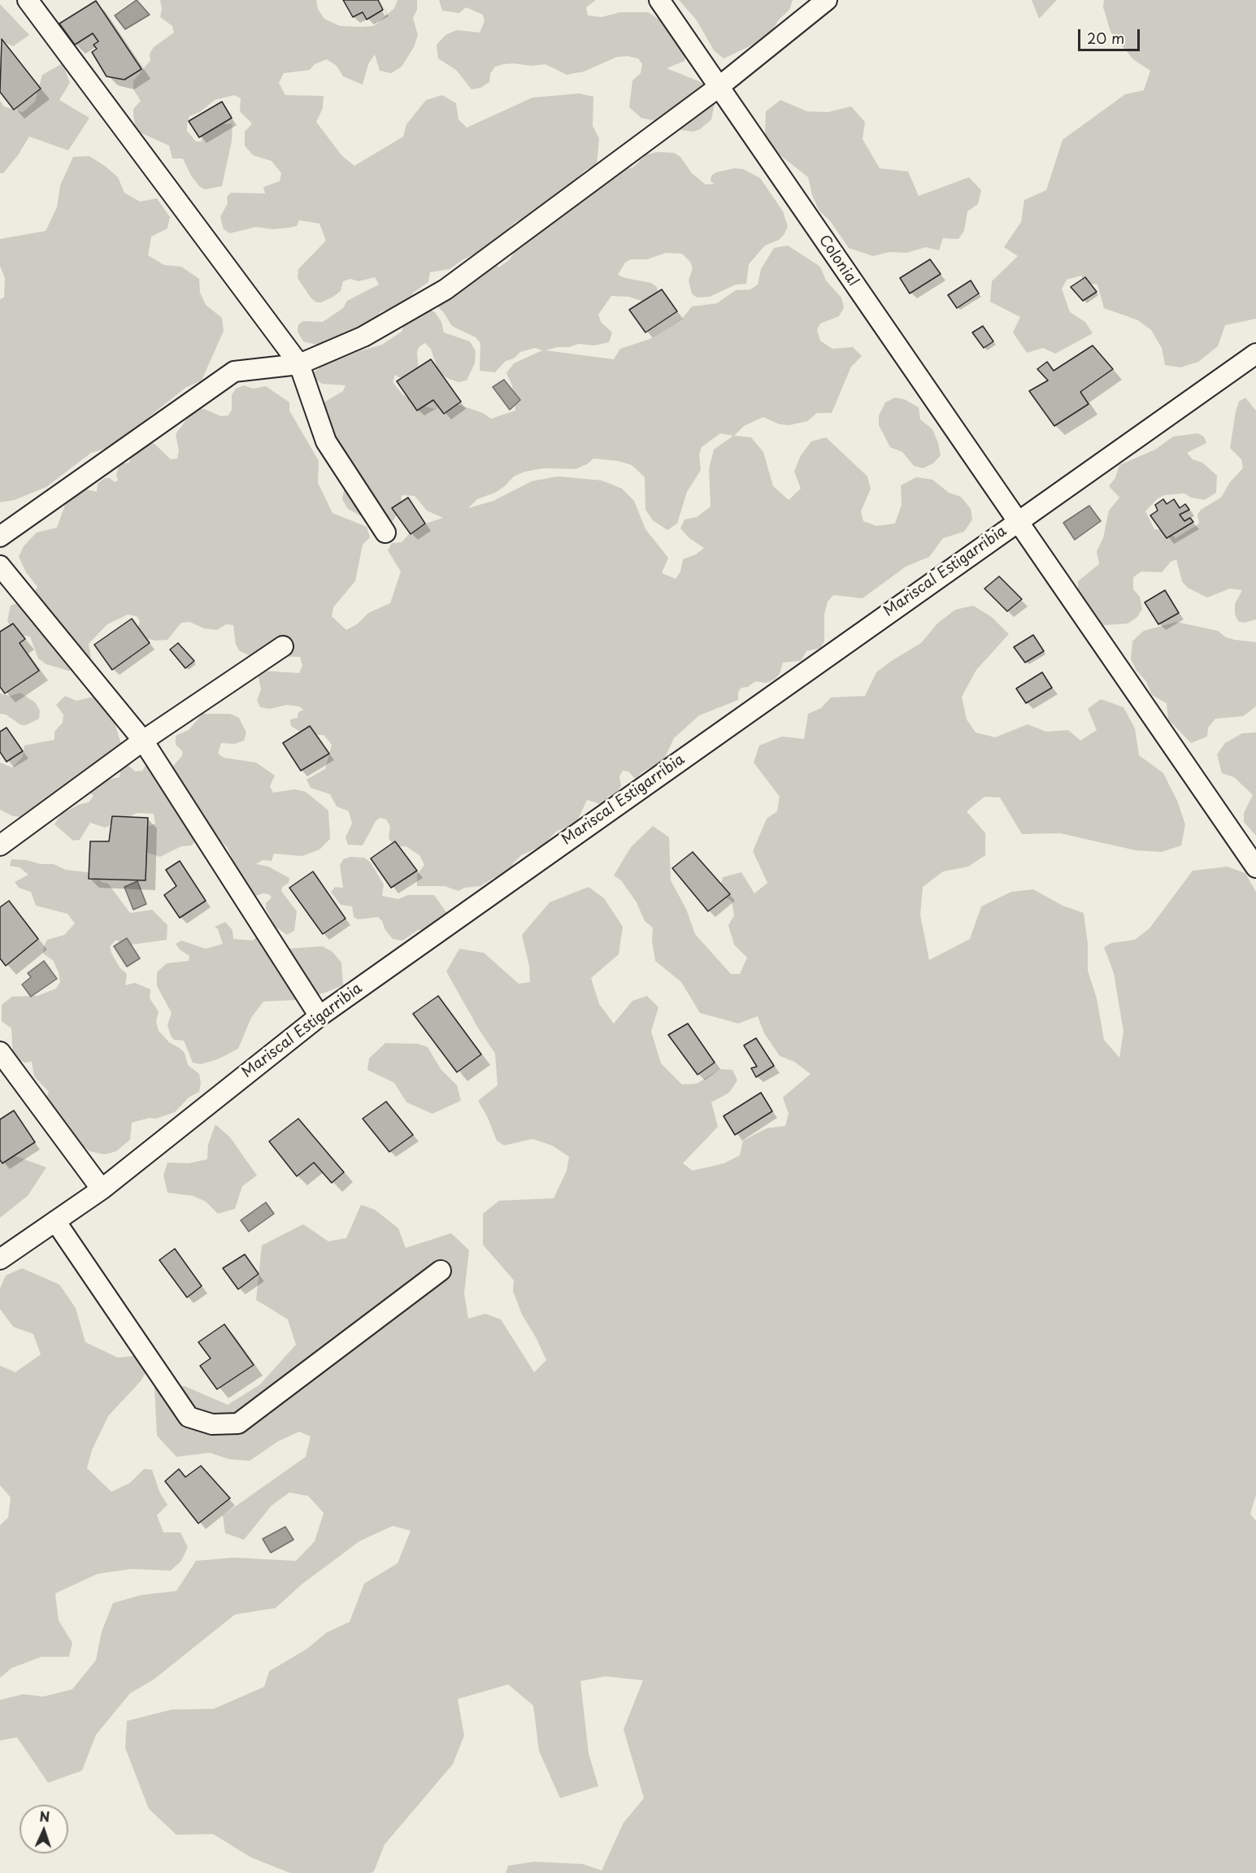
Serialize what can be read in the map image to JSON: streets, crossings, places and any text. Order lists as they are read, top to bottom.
{
  "streets": {
    "street": ["Colonial", "Mariscal Estigarribia"]
  },
  "crossings": [
    ["Colonial", "Mariscal Estigarribia"]
  ],
  "scale_bar": "20 m",
  "north": "top"
}
